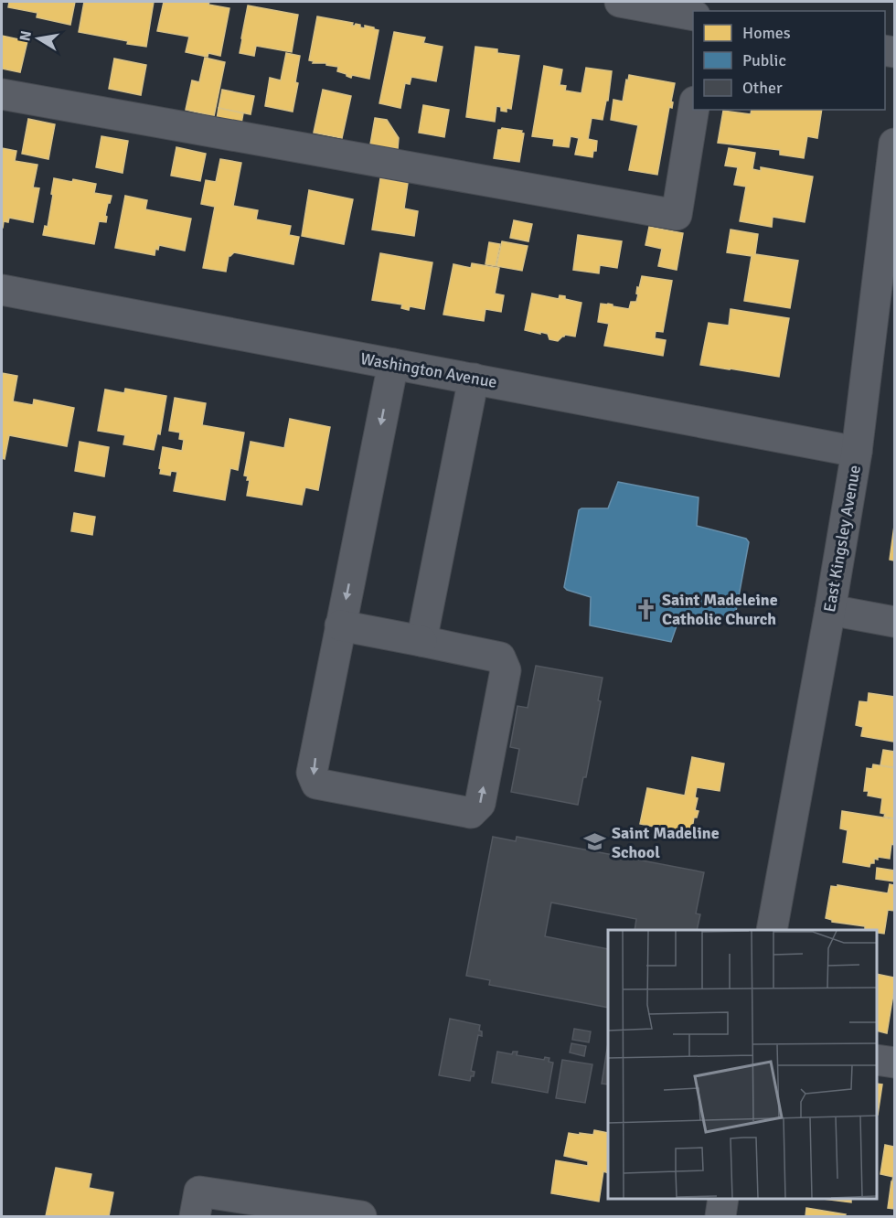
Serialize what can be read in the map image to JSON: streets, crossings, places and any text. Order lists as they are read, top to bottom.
{
  "streets": {
    "street": ["Washington Avenue", "East Kingsley Avenue"]
  },
  "crossings": [
    ["Washington Avenue", "East Kingsley Avenue"]
  ],
  "places": {
    "church": ["Saint Madeleine Catholic Church"],
    "school or university": ["Saint Madeline School"]
  },
  "legend": ["Homes", "Public", "Other"],
  "north": "left"
}
